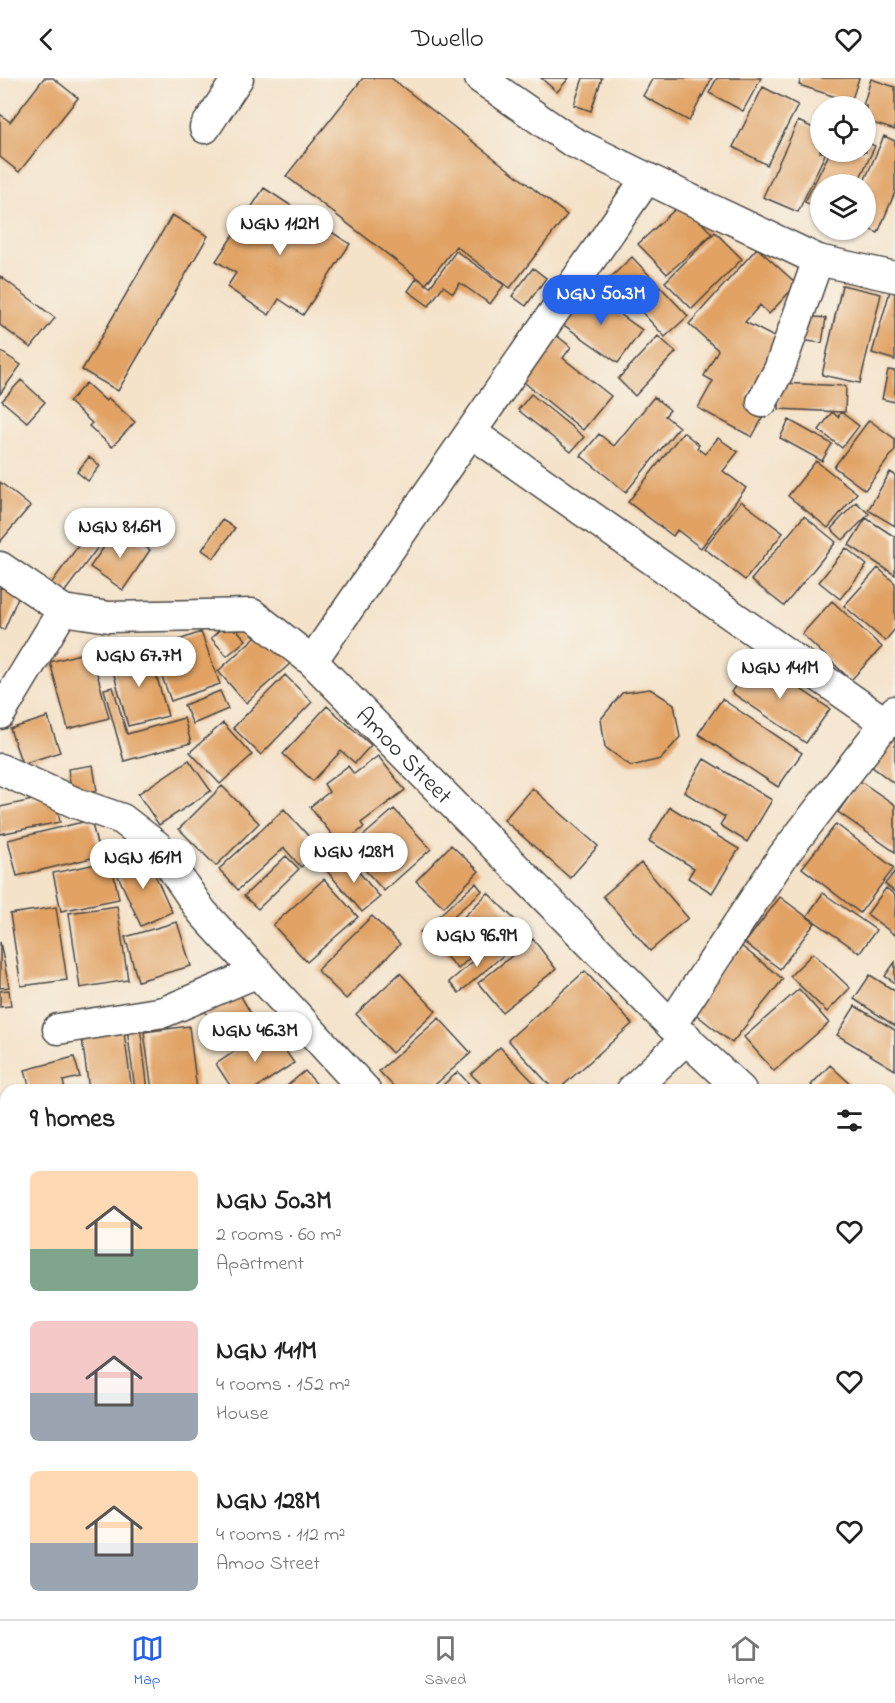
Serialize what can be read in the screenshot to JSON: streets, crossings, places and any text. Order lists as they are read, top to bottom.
{
  "streets": {
    "street": ["Amoo Street"]
  },
  "page": {
    "header": "Dwello",
    "price": [
      "NGN 112M",
      "NGN 50.3M",
      "NGN 81.6M",
      "NGN 67.7M",
      "NGN 141M",
      "NGN 128M",
      "NGN 161M",
      "NGN 96.9M",
      "NGN 46.3M"
    ],
    "heading": "9 homes",
    "list": [
      {
        "name": "NGN 50.3M",
        "note": "2 rooms · 60 m² · Apartment"
      },
      {
        "name": "NGN 141M",
        "note": "4 rooms · 152 m² · House"
      },
      {
        "name": "NGN 128M",
        "note": "4 rooms · 112 m² · Amoo Street"
      }
    ],
    "tabs": ["Map", "Saved", "Home"]
  }
}
